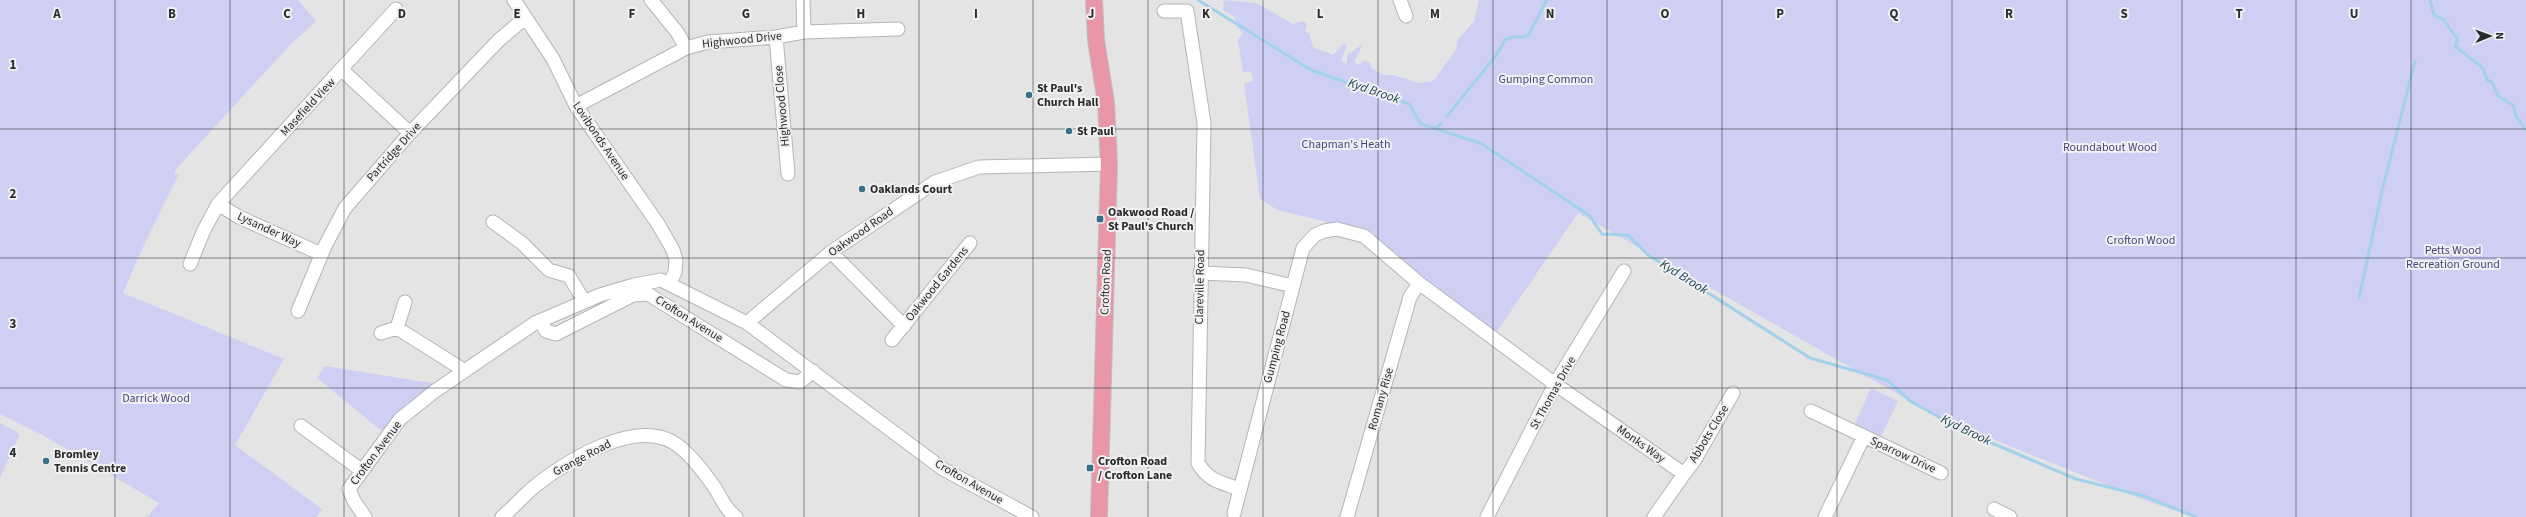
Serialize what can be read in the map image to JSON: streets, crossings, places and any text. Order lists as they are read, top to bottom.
{
  "streets": {
    "main road": ["Crofton Road"],
    "street": [
      "Highwood Drive",
      "Highwood Close",
      "Masefield View",
      "Lovibonds Avenue",
      "Partridge Drive",
      "Lysander Way",
      "Oakwood Road",
      "Oakwood Gardens",
      "Clareville Road",
      "Crofton Avenue",
      "Gumping Road",
      "St Thomas Drive",
      "Romany Rise",
      "Abbots Close",
      "Monks Way",
      "Sparrow Drive",
      "Grange Road"
    ]
  },
  "crossings": [
    ["Highwood Drive", "Highwood Close"],
    ["Highwood Drive", "Lovibonds Avenue"],
    ["Masefield View", "Lysander Way"],
    ["Lovibonds Avenue", "Partridge Drive"],
    ["Lovibonds Avenue", "Crofton Avenue"],
    ["Partridge Drive", "Lysander Way"],
    ["Oakwood Road", "Crofton Road"],
    ["Oakwood Road", "Oakwood Gardens"],
    ["Oakwood Road", "Crofton Avenue"],
    ["Clareville Road", "Gumping Road"],
    ["Gumping Road", "Romany Rise"],
    ["St Thomas Drive", "Monks Way"],
    ["Abbots Close", "Monks Way"]
  ],
  "water": ["Kyd Brook"],
  "parks": [
    "Gumping Common",
    "Chapman's Heath",
    "Roundabout Wood",
    "Crofton Wood",
    "Petts Wood Recreation Ground",
    "Darrick Wood"
  ],
  "places": {
    "other": [
      "St Paul's Church Hall",
      "St Paul",
      "Oaklands Court",
      "Bromley Tennis Centre"
    ],
    "transit": ["Oakwood Road / St Paul's Church", "Crofton Road / Crofton Lane"]
  },
  "north": "right",
  "grid": {
    "columns": [
      "A",
      "B",
      "C",
      "D",
      "E",
      "F",
      "G",
      "H",
      "I",
      "J",
      "K",
      "L",
      "M",
      "N",
      "O",
      "P",
      "Q",
      "R",
      "S",
      "T",
      "U"
    ],
    "rows": [
      "1",
      "2",
      "3",
      "4"
    ]
  }
}
